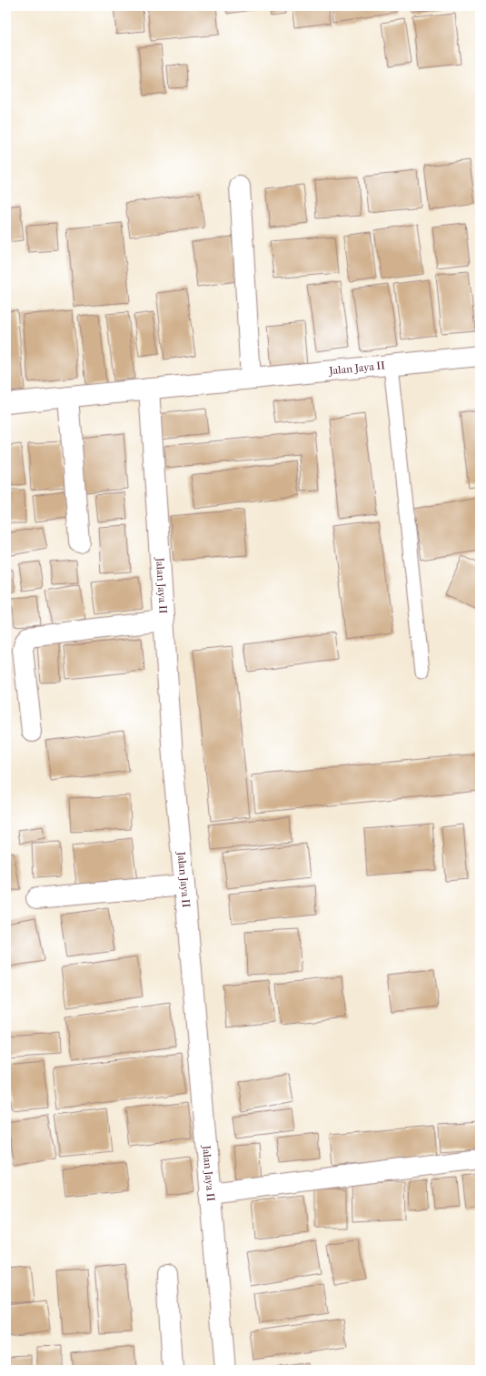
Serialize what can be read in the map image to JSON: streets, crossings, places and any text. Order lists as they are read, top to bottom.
{
  "streets": {
    "street": ["Jalan Jaya II"]
  }
}
